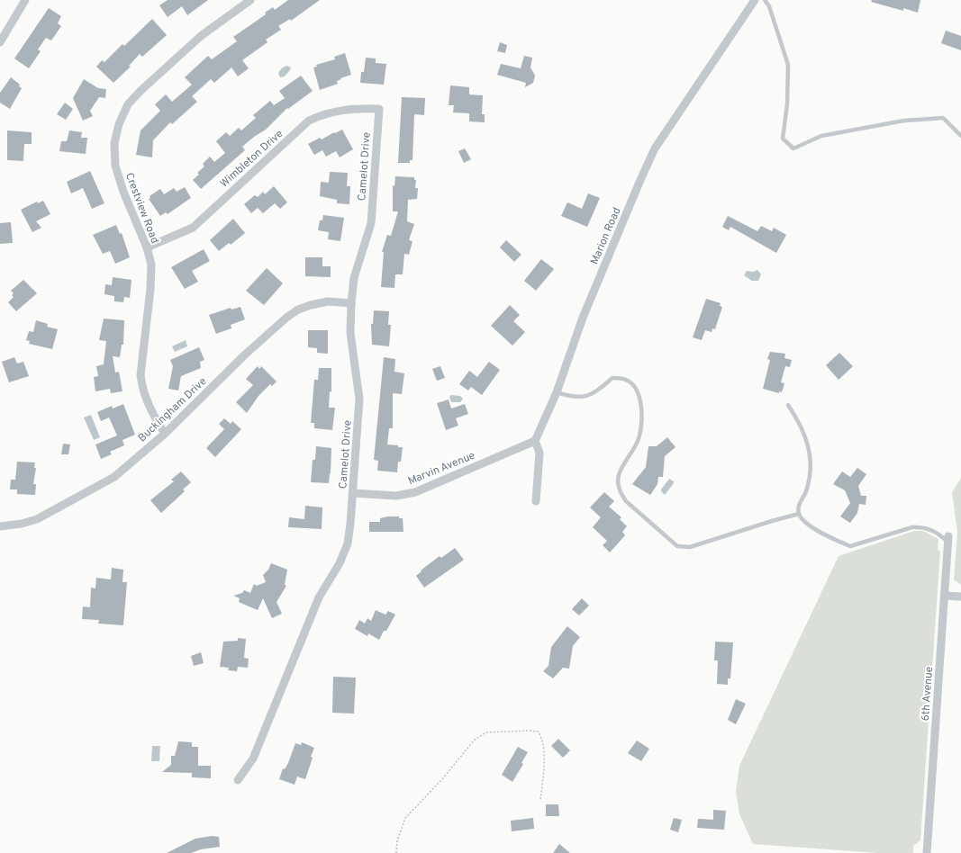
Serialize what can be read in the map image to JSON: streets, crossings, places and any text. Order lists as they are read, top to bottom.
{
  "streets": {
    "street": [
      "Wimbleton Drive",
      "Camelot Drive",
      "Crestview Road",
      "Marion Road",
      "Buckingham Drive",
      "Marvin Avenue",
      "6th Avenue"
    ]
  },
  "crossings": [
    ["Wimbleton Drive", "Camelot Drive"],
    ["Wimbleton Drive", "Crestview Road"],
    ["Camelot Drive", "Buckingham Drive"],
    ["Camelot Drive", "Marvin Avenue"],
    ["Crestview Road", "Buckingham Drive"],
    ["Marion Road", "Marvin Avenue"]
  ]
}
